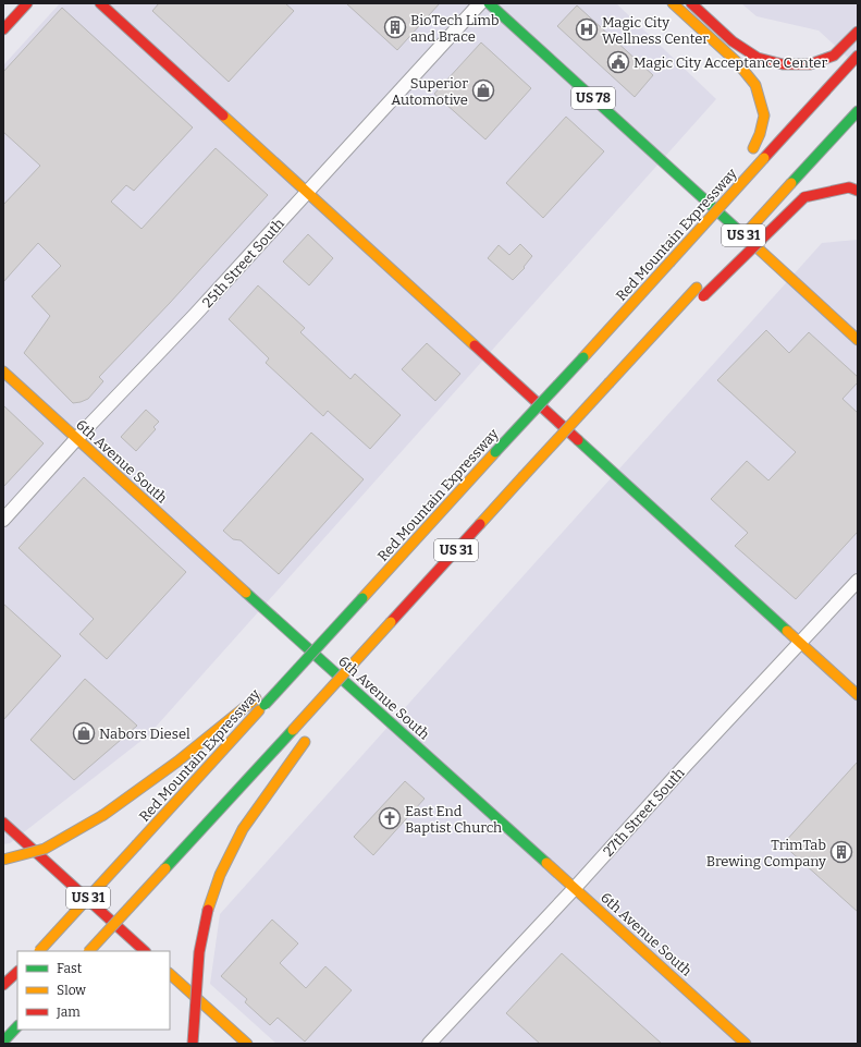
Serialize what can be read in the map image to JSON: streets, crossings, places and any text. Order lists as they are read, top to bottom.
{
  "streets": {
    "main road": [
      "US 78",
      "Red Mountain Expressway",
      "US 31",
      "6th Avenue South"
    ],
    "street": ["25th Street South", "27th Street South"]
  },
  "crossings": [
    ["25th Street South", "6th Avenue South"],
    ["6th Avenue South", "27th Street South"]
  ],
  "places": {
    "building": ["BioTech Limb and Brace", "TrimTab Brewing Company"],
    "hospital": ["Magic City Wellness Center"],
    "public building": ["Magic City Acceptance Center"],
    "shop": ["Superior Automotive", "Nabors Diesel"],
    "church": ["East End Baptist Church"]
  },
  "legend": ["Fast", "Slow", "Jam"]
}
